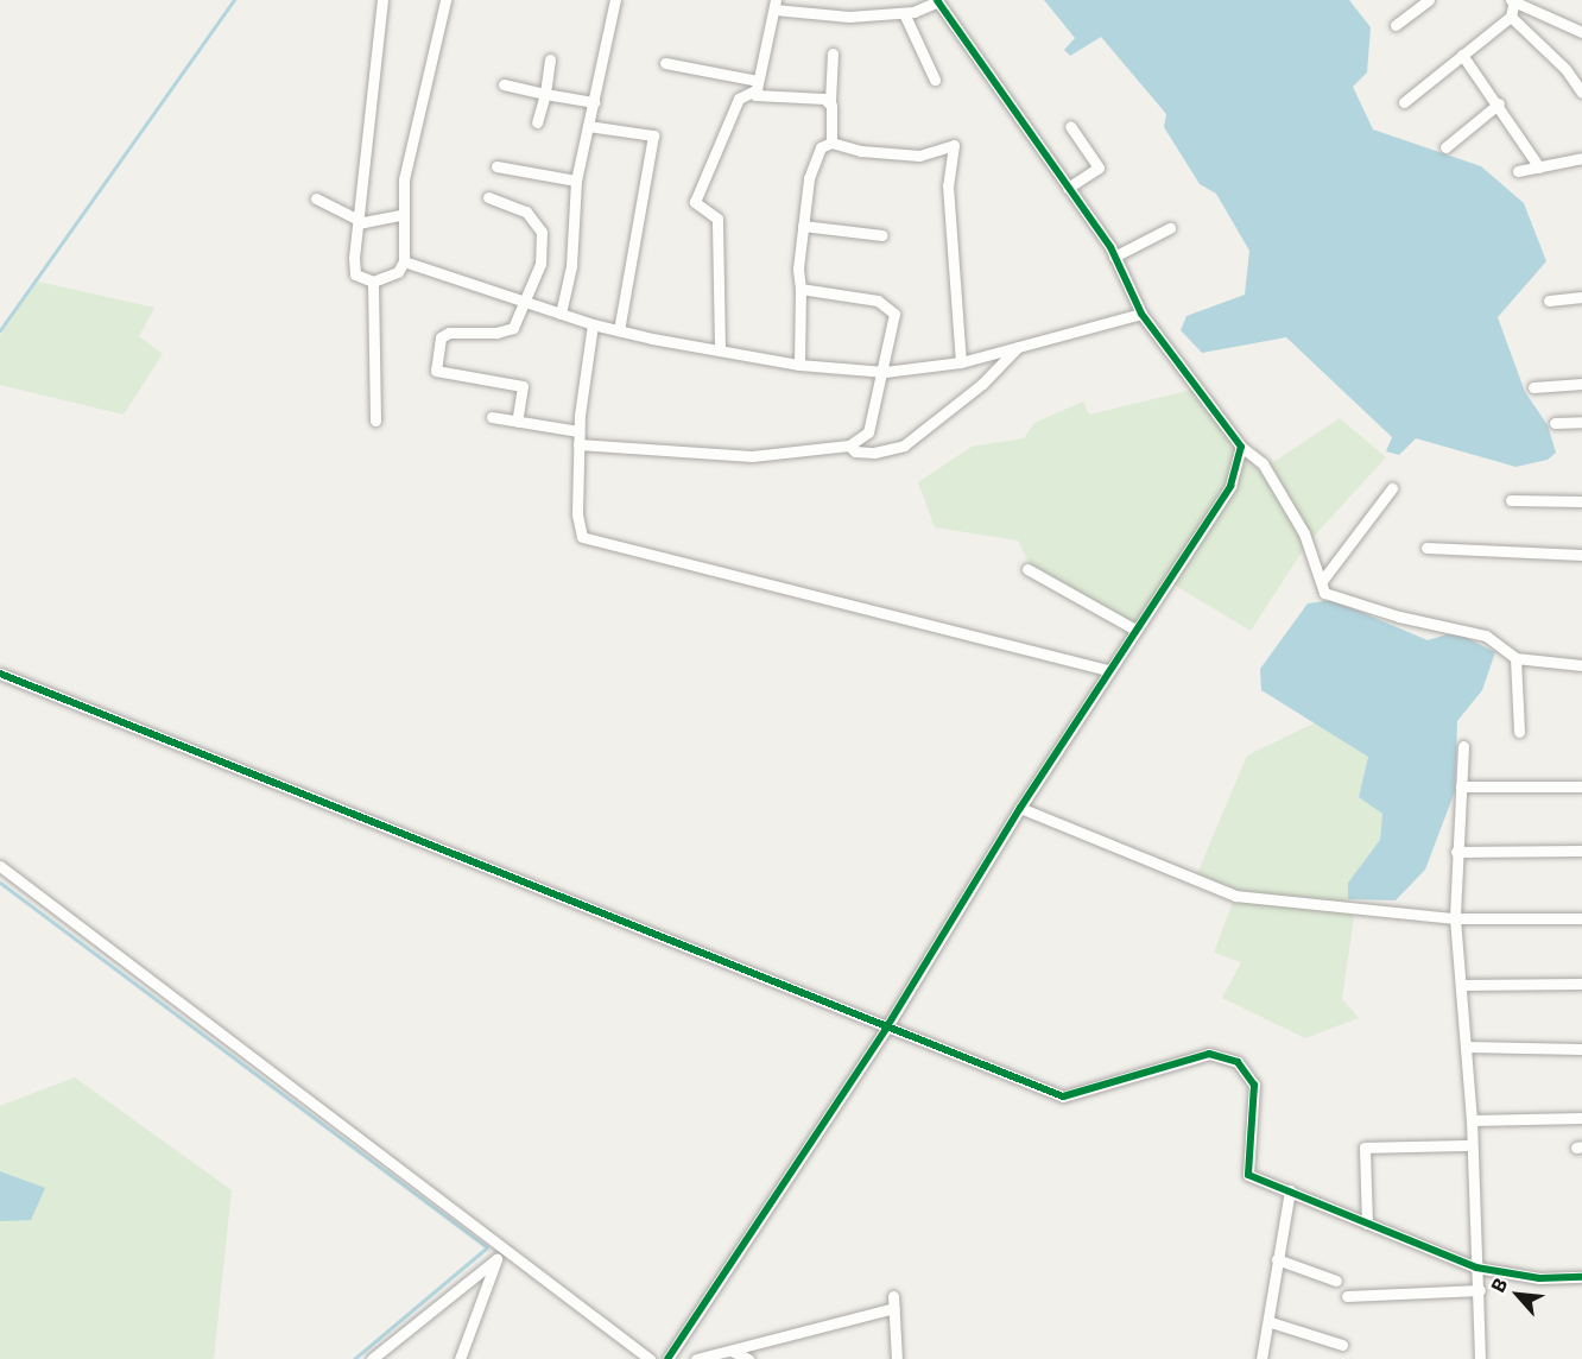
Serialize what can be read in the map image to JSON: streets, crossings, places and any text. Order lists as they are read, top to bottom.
{
  "north": "top left"
}
